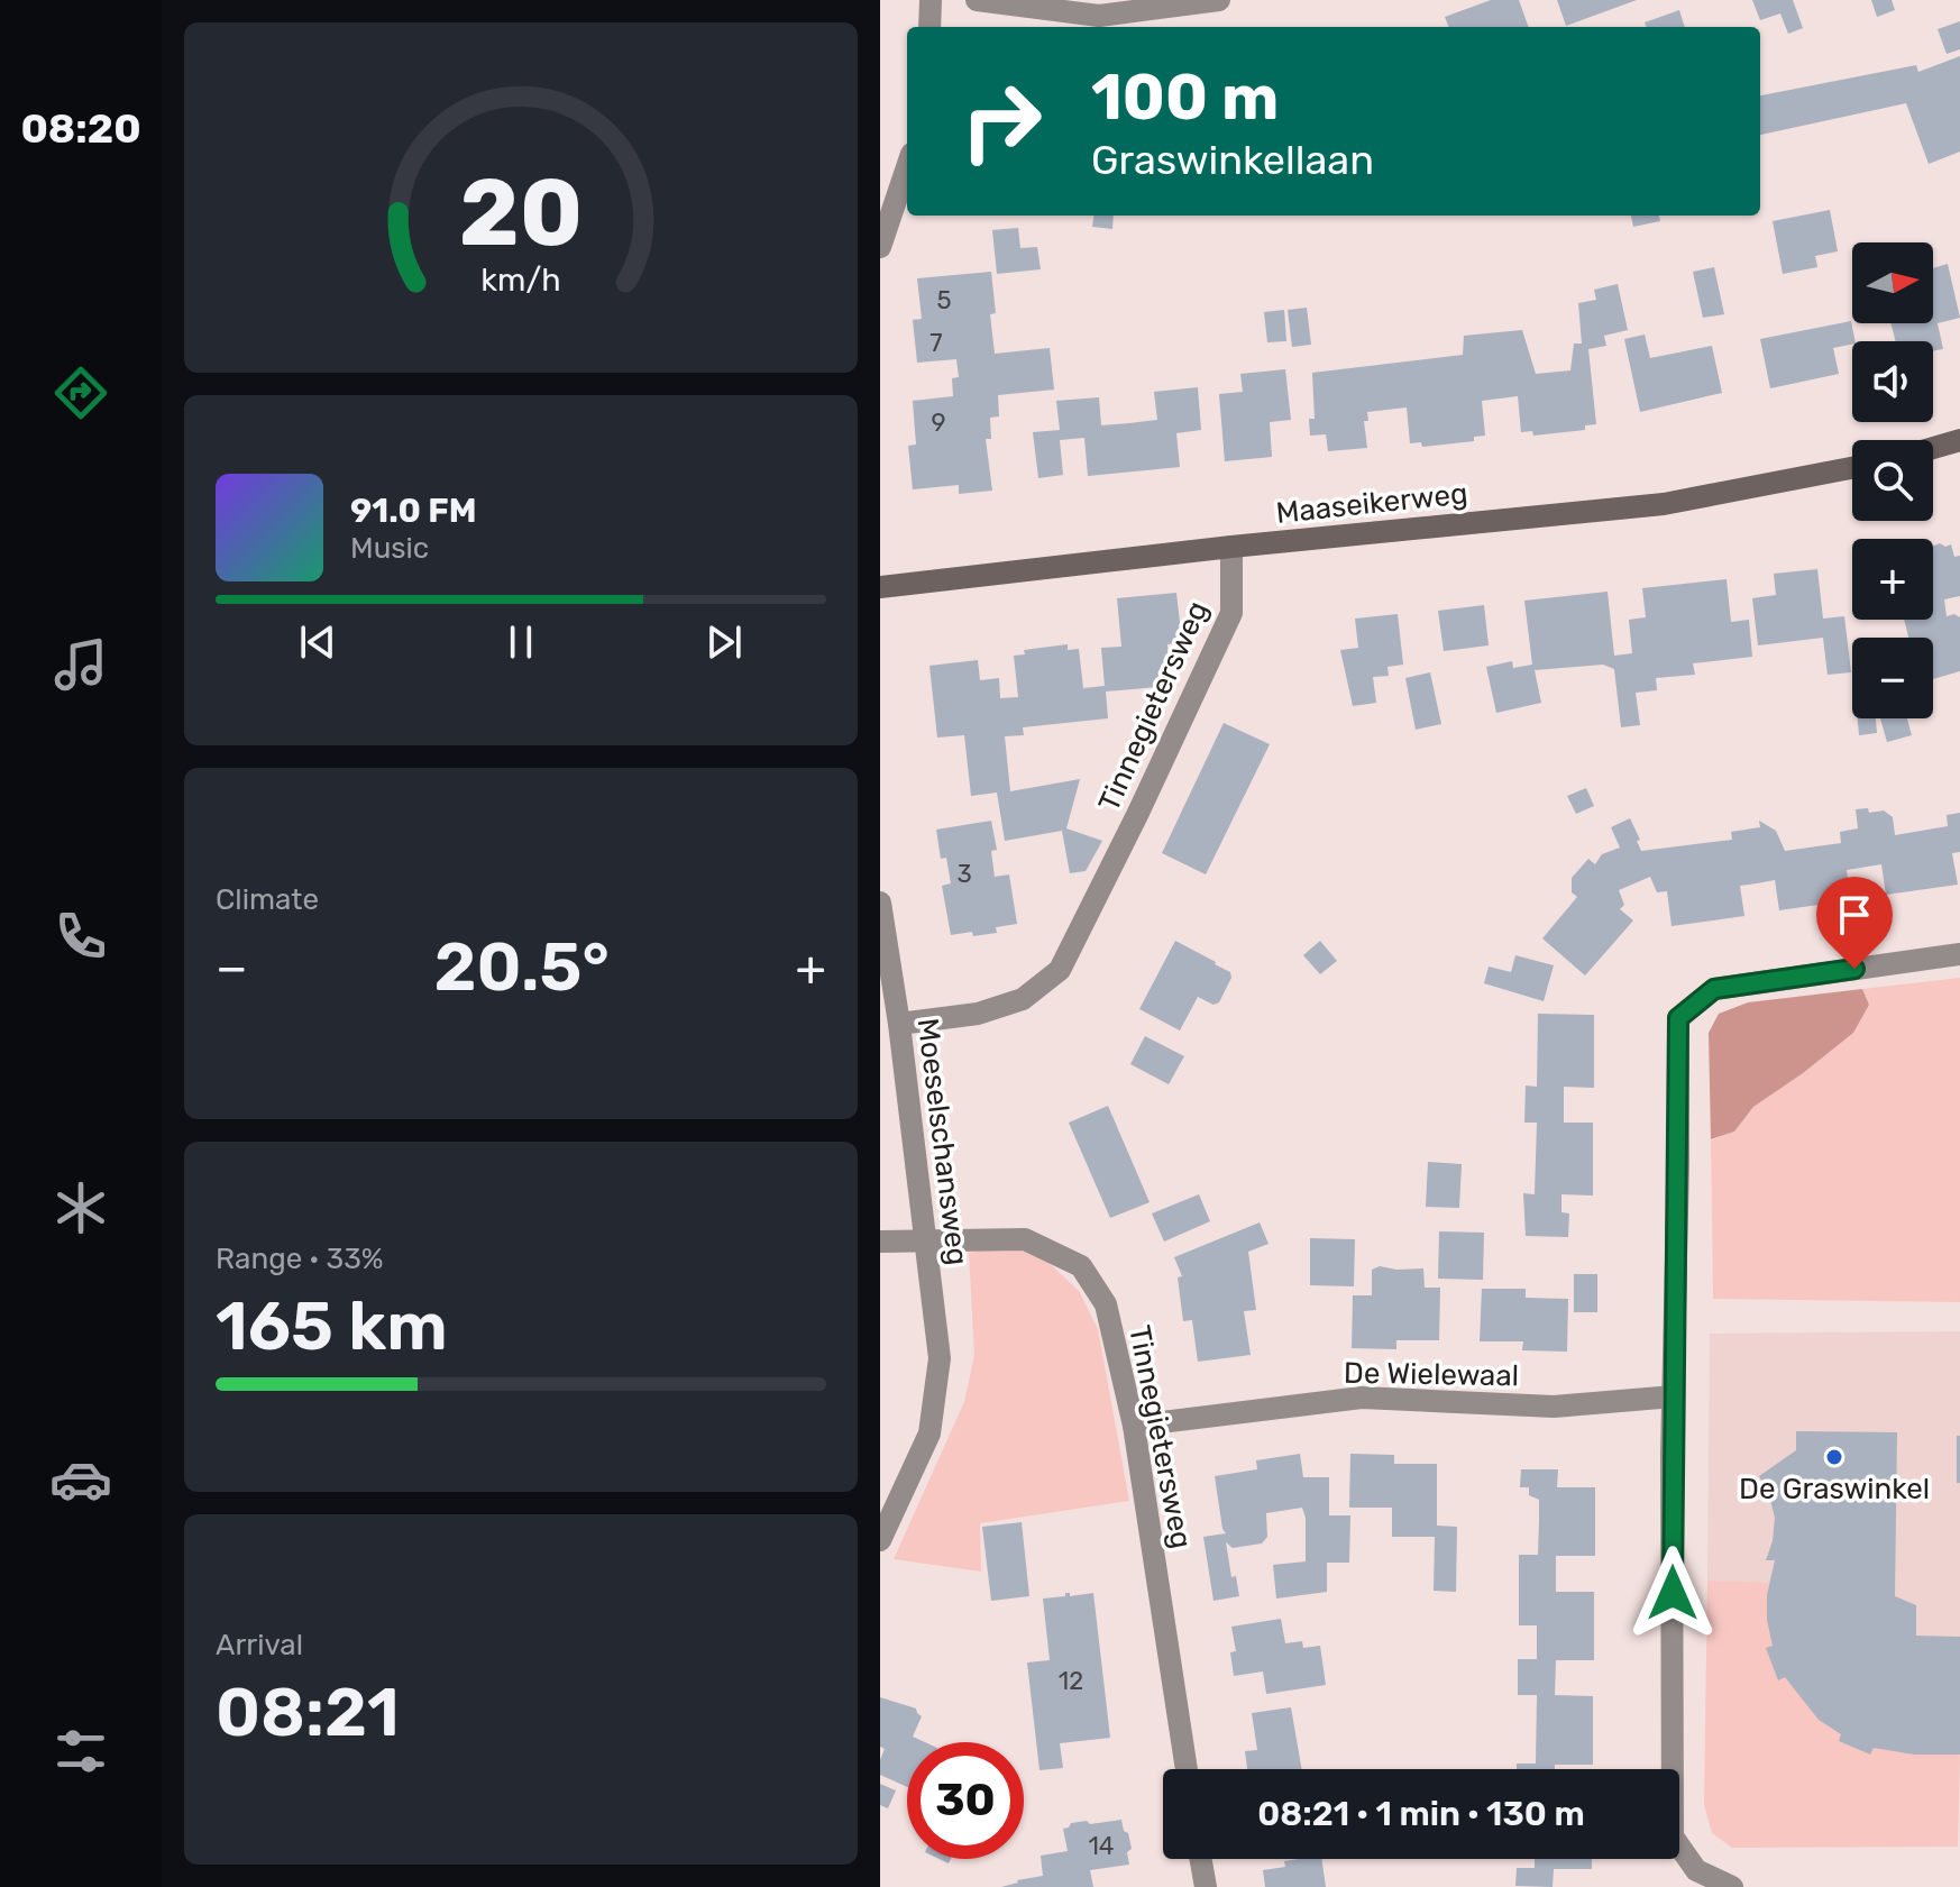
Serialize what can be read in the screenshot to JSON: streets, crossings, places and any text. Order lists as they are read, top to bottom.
{
  "streets": {
    "street": [
      "Maaseikerweg",
      "Tinnegietersweg",
      "Moeselschansweg",
      "De Wielewaal"
    ]
  },
  "crossings": [
    ["Maaseikerweg", "Tinnegietersweg"],
    ["Tinnegietersweg", "Moeselschansweg"],
    ["Tinnegietersweg", "De Wielewaal"]
  ],
  "places": ["De Graswinkel"],
  "house_numbers": [
    "5",
    "7",
    "9",
    "3",
    "12",
    "14"
  ],
  "north": "right",
  "page": {
    "tabs": "08:20",
    "turn": ["100 m", "Graswinkellaan"],
    "map_buttons": ["+", "−"],
    "song": ["91.0 FM", "Music"],
    "tile": [
      "Climate",
      ["Range · 33%", "165 km"],
      ["Arrival", "08:21"]
    ],
    "heat": ["−", "20.5°", "+"],
    "limit": "30",
    "trip": "08:21 · 1 min · 130 m",
    "gauge": ["20", "km/h"]
  }
}
